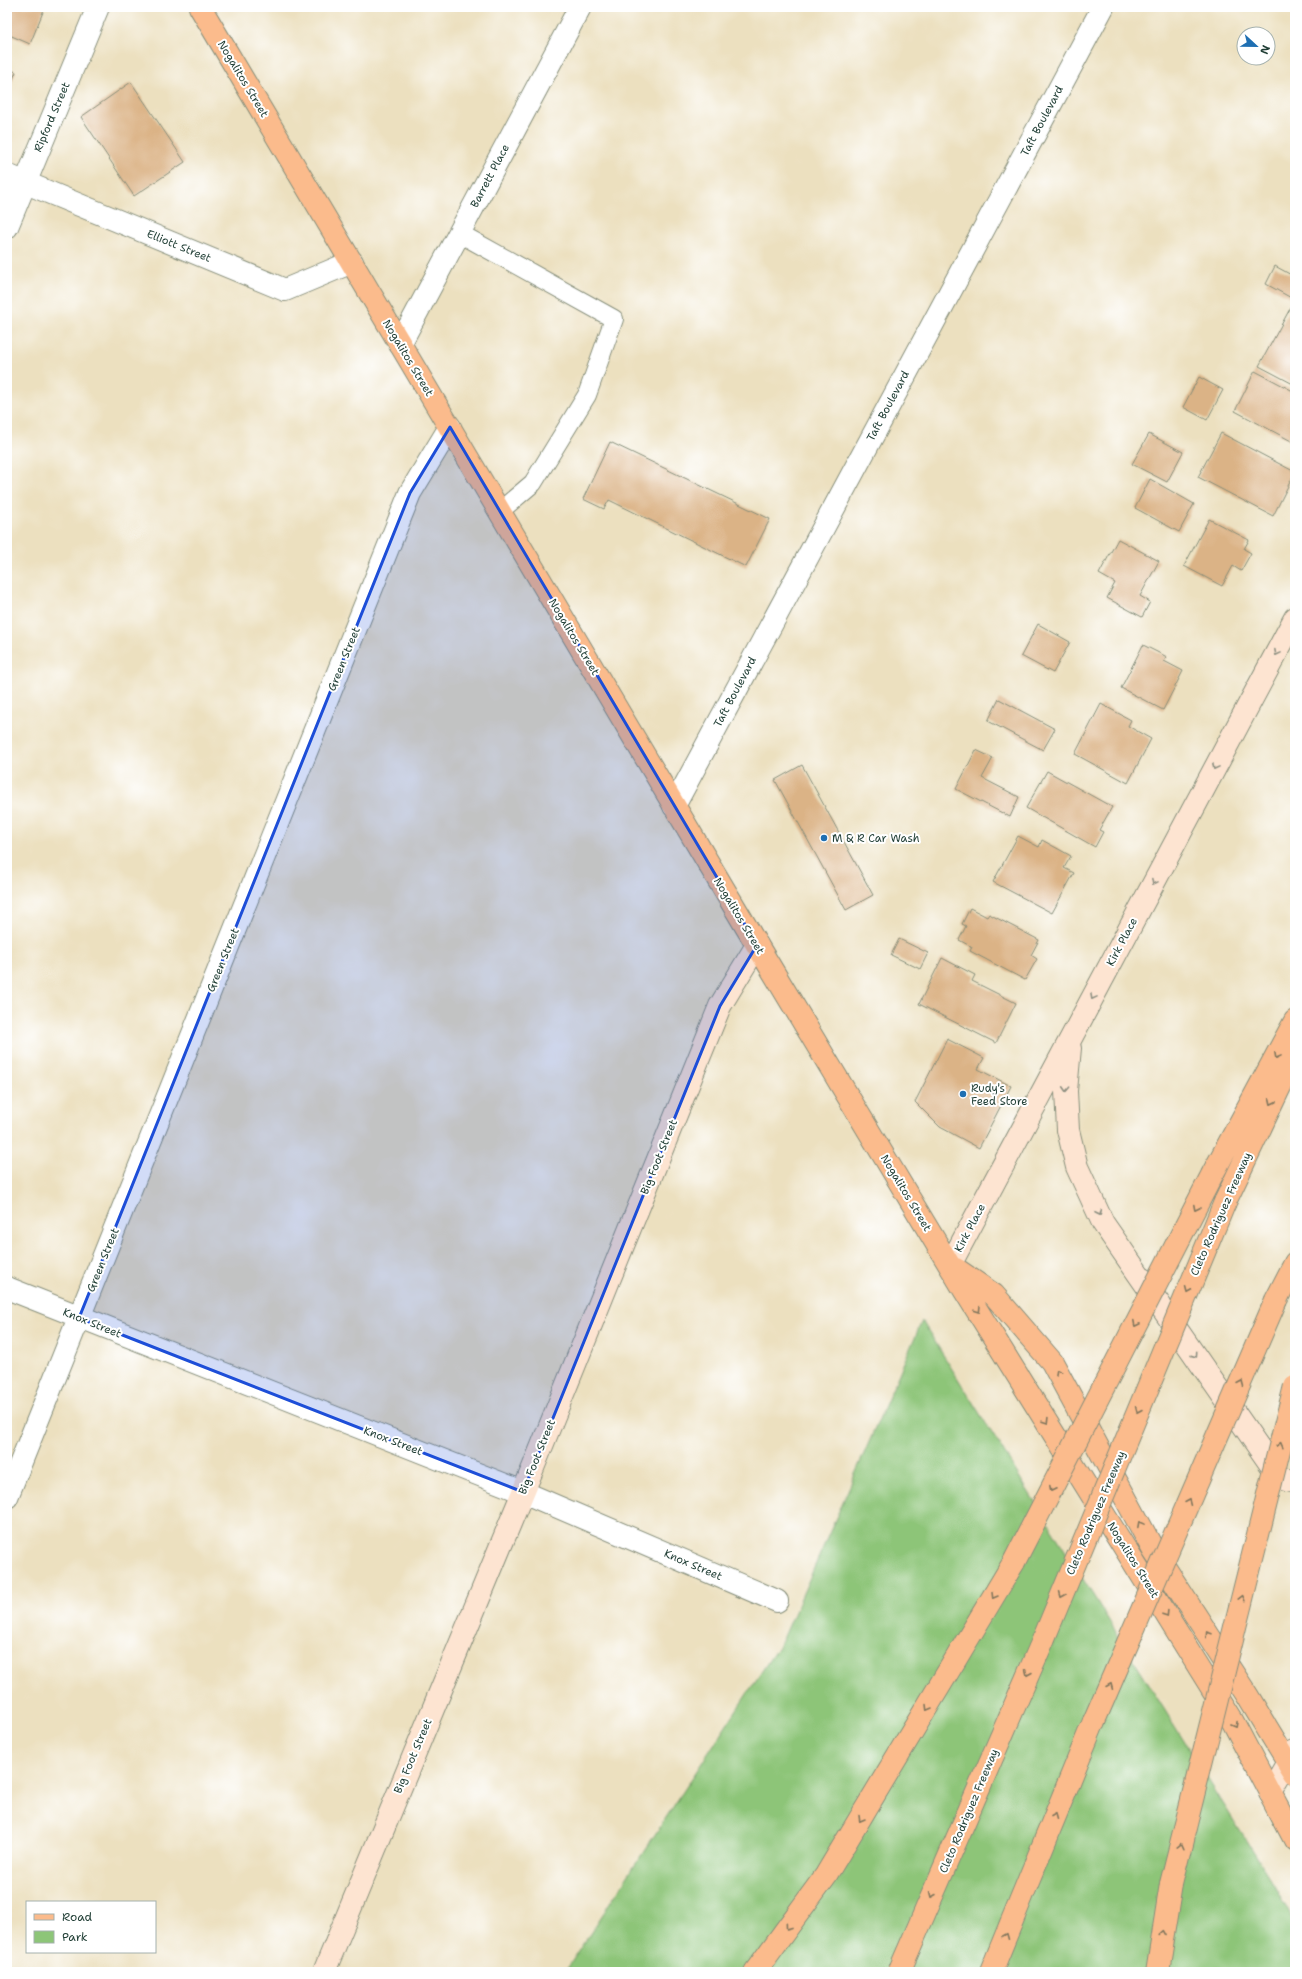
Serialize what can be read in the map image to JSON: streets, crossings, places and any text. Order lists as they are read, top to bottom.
{
  "streets": {
    "main road": [
      "Nogalitos Street",
      "Kirk Place",
      "Big Foot Street",
      "Cleto Rodriguez Freeway"
    ],
    "street": [
      "Ripford Street",
      "Taft Boulevard",
      "Barrett Place",
      "Elliott Street",
      "Green Street",
      "Knox Street"
    ]
  },
  "crossings": [
    ["Nogalitos Street", "Taft Boulevard"],
    ["Nogalitos Street", "Barrett Place"],
    ["Nogalitos Street", "Elliott Street"],
    ["Nogalitos Street", "Green Street"],
    ["Nogalitos Street", "Kirk Place"],
    ["Nogalitos Street", "Big Foot Street"],
    ["Ripford Street", "Elliott Street"],
    ["Green Street", "Knox Street"],
    ["Big Foot Street", "Knox Street"]
  ],
  "one_way": ["Kirk Place"],
  "places": ["M & R Car Wash", "Rudy's Feed Store"],
  "legend": ["Road", "Park"],
  "north": "right"
}
